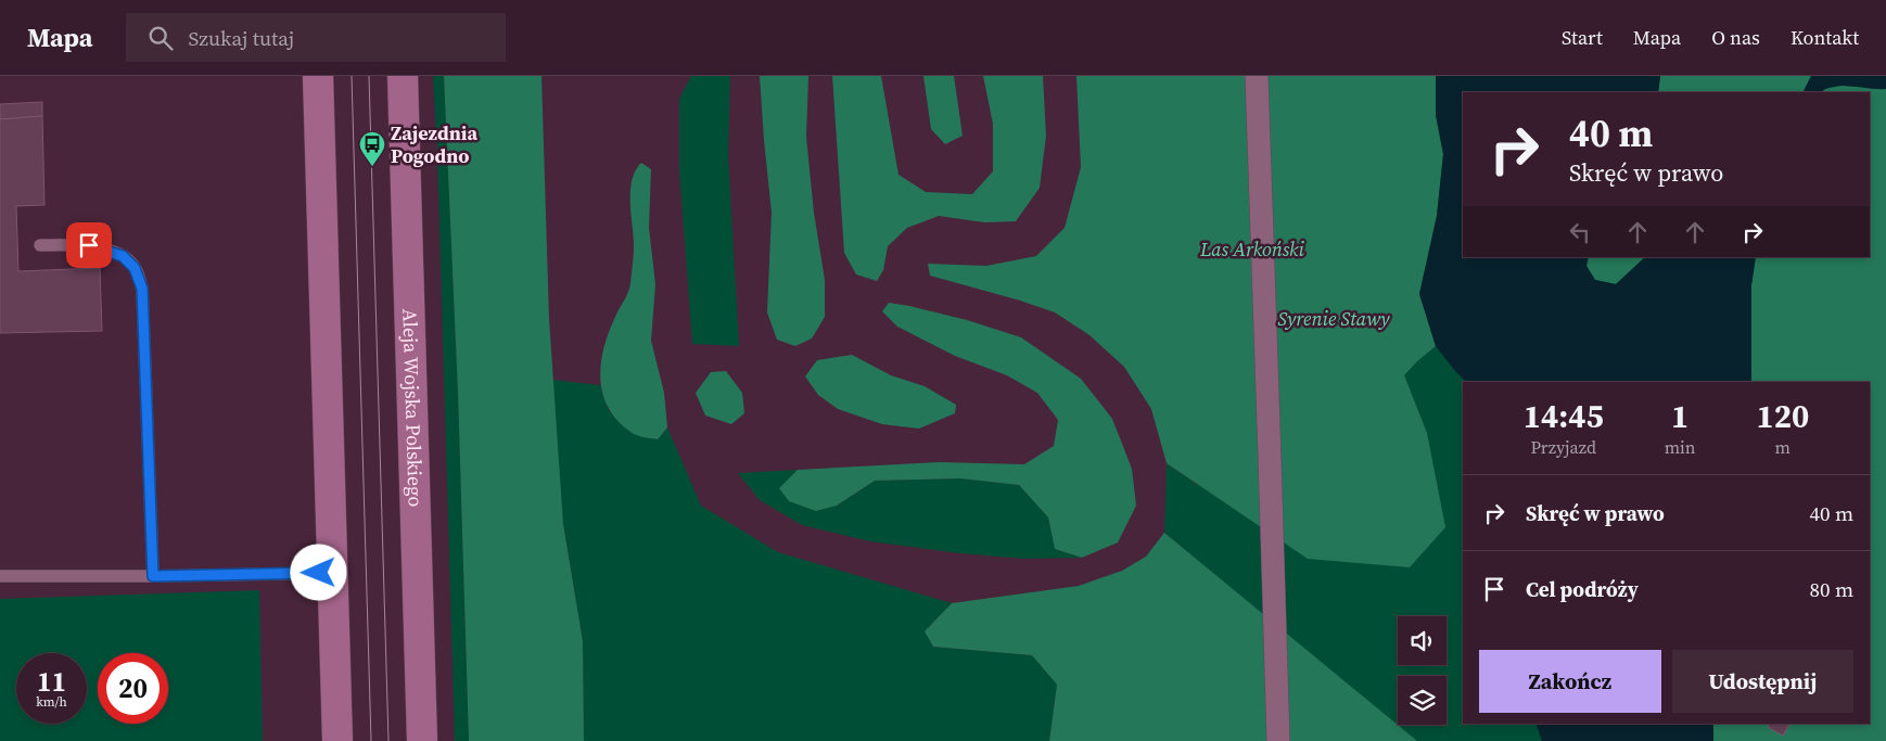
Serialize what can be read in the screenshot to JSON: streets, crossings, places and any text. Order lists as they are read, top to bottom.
{
  "streets": {
    "main road": ["Aleja Wojska Polskiego"]
  },
  "parks": ["Las Arkoński", "Syrenie Stawy"],
  "places": {
    "bus stop": ["Zajezdnia Pogodno"]
  },
  "page": {
    "header": "Mapa",
    "search": "Szukaj tutaj",
    "nav": [
      "Start",
      "Mapa",
      "O nas",
      "Kontakt"
    ],
    "turn": ["40 m", "Skręć w prawo"],
    "eta": [
      "14:45",
      "Przyjazd",
      "1",
      "min",
      "120",
      "m"
    ],
    "list": [
      {
        "name": "Skręć w prawo",
        "value": "40 m"
      },
      {
        "name": "Cel podróży",
        "value": "80 m"
      }
    ],
    "buttons": ["Zakończ", "Udostępnij"],
    "speed": "11 km/h",
    "limit": "20"
  }
}
